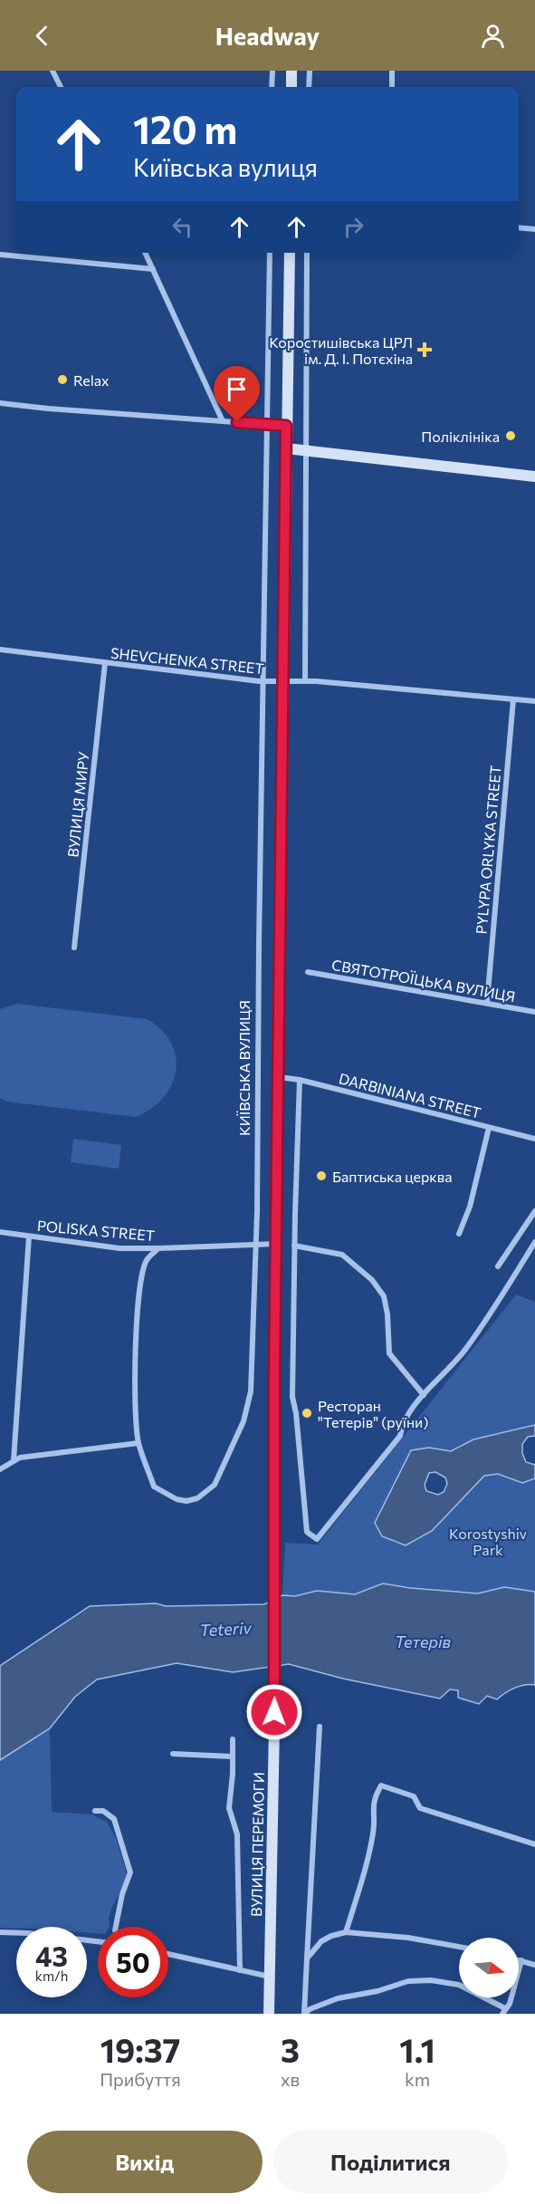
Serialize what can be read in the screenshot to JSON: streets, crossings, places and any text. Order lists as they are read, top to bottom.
{
  "streets": {
    "main road": ["ВУЛИЦЯ ПЕРЕМОГИ"],
    "street": [
      "SHEVCHENKA STREET",
      "ВУЛИЦЯ МИРУ",
      "PYLYPA ORLYKA STREET",
      "СВЯТОТРОЇЦЬКА ВУЛИЦЯ",
      "КИЇВСЬКА ВУЛИЦЯ",
      "DARBINIANA STREET",
      "POLISKA STREET"
    ]
  },
  "crossings": [
    ["SHEVCHENKA STREET", "ВУЛИЦЯ МИРУ"],
    ["SHEVCHENKA STREET", "PYLYPA ORLYKA STREET"],
    ["SHEVCHENKA STREET", "КИЇВСЬКА ВУЛИЦЯ"],
    ["PYLYPA ORLYKA STREET", "СВЯТОТРОЇЦЬКА ВУЛИЦЯ"],
    ["КИЇВСЬКА ВУЛИЦЯ", "POLISKA STREET"],
    ["POLISKA STREET", "ВУЛИЦЯ ПЕРЕМОГИ"]
  ],
  "water": ["Teteriv", "Тетерів"],
  "parks": ["Korostyshiv Park"],
  "places": {
    "health": ["Коростишівська ЦРЛ ім. Д. І. Потєхіна"],
    "other": [
      "Relax",
      "Поліклініка",
      "Баптиська церква",
      "Ресторан \"Тетерів\" (руїни)"
    ]
  },
  "north": "right",
  "page": {
    "header": "Headway",
    "turn": ["120 m", "Київська вулиця"],
    "speed": "43 km/h",
    "limit": "50",
    "eta": [
      "19:37",
      "Прибуття",
      "3",
      "хв",
      "1.1",
      "km"
    ],
    "buttons": ["Вихід", "Поділитися"]
  }
}
